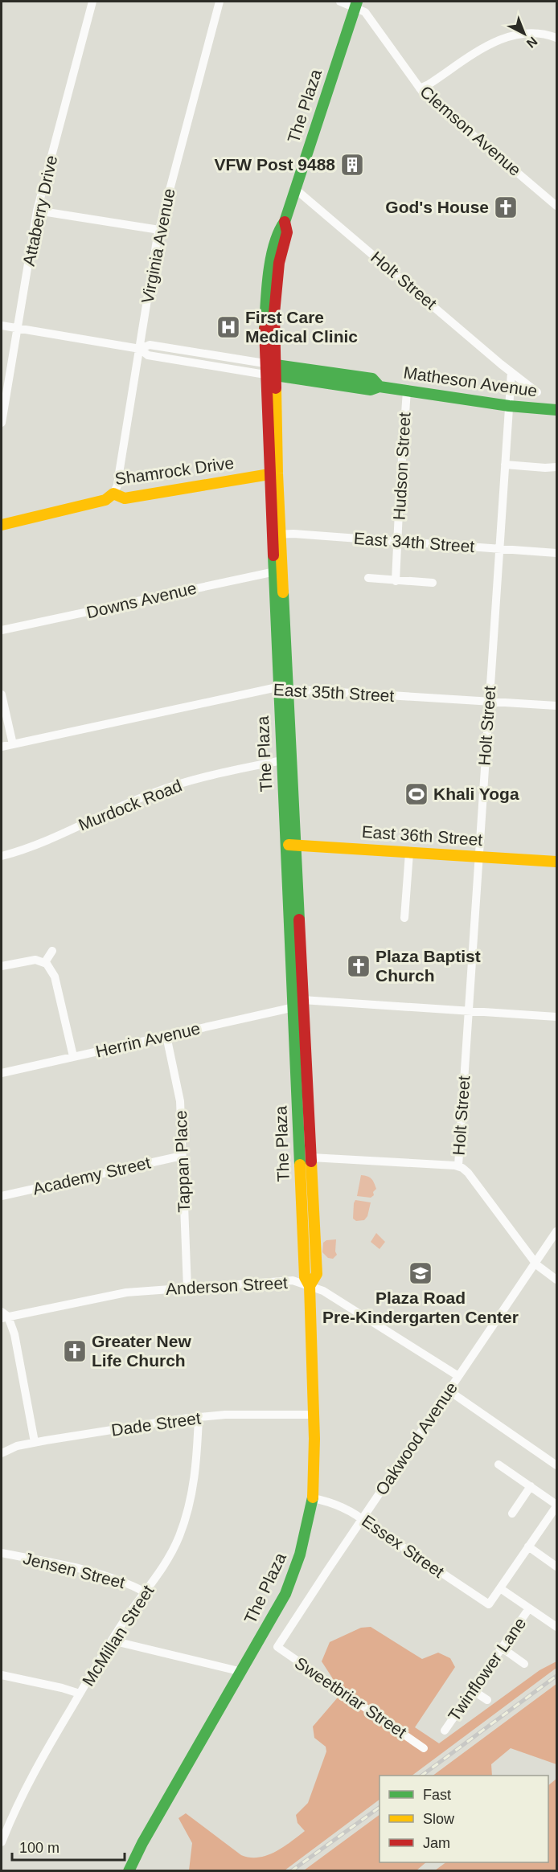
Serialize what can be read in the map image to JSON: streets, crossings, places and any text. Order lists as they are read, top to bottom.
{
  "streets": {
    "main road": [
      "The Plaza",
      "Matheson Avenue",
      "Shamrock Drive",
      "East 36th Street"
    ],
    "street": [
      "Clemson Avenue",
      "Attaberry Drive",
      "Virginia Avenue",
      "Holt Street",
      "Hudson Street",
      "East 34th Street",
      "Downs Avenue",
      "East 35th Street",
      "Murdock Road",
      "Herrin Avenue",
      "Tappan Place",
      "Academy Street",
      "Anderson Street",
      "Dade Street",
      "Oakwood Avenue",
      "Essex Street",
      "Jensen Street",
      "McMillan Street",
      "Twinflower Lane",
      "Sweetbriar Street"
    ]
  },
  "crossings": [
    ["The Plaza", "Clemson Avenue"],
    ["The Plaza", "Holt Street"],
    ["The Plaza", "Matheson Avenue"],
    ["The Plaza", "Shamrock Drive"],
    ["The Plaza", "East 34th Street"],
    ["The Plaza", "Downs Avenue"],
    ["The Plaza", "East 35th Street"],
    ["The Plaza", "Murdock Road"],
    ["The Plaza", "East 36th Street"],
    ["The Plaza", "Herrin Avenue"],
    ["The Plaza", "Anderson Street"],
    ["The Plaza", "Dade Street"],
    ["The Plaza", "Essex Street"],
    ["Attaberry Drive", "Matheson Avenue"],
    ["Virginia Avenue", "Matheson Avenue"],
    ["Virginia Avenue", "Shamrock Drive"],
    ["Holt Street", "Matheson Avenue"],
    ["Holt Street", "East 34th Street"],
    ["Holt Street", "East 35th Street"],
    ["Holt Street", "East 36th Street"],
    ["Holt Street", "Herrin Avenue"],
    ["Matheson Avenue", "Hudson Street"],
    ["Hudson Street", "East 34th Street"],
    ["Herrin Avenue", "Tappan Place"],
    ["Tappan Place", "Academy Street"],
    ["Tappan Place", "Anderson Street"],
    ["Anderson Street", "Oakwood Avenue"],
    ["Dade Street", "McMillan Street"],
    ["Oakwood Avenue", "Essex Street"],
    ["Oakwood Avenue", "Sweetbriar Street"],
    ["Jensen Street", "McMillan Street"]
  ],
  "places": {
    "building": ["VFW Post 9488"],
    "church": ["God's House", "Plaza Baptist Church", "Greater New Life Church"],
    "hospital": ["First Care Medical Clinic"],
    "sports": ["Khali Yoga"],
    "school or university": ["Plaza Road Pre-Kindergarten Center"]
  },
  "legend": ["Fast", "Slow", "Jam"],
  "scale_bar": "100 m",
  "north": "bottom right"
}
